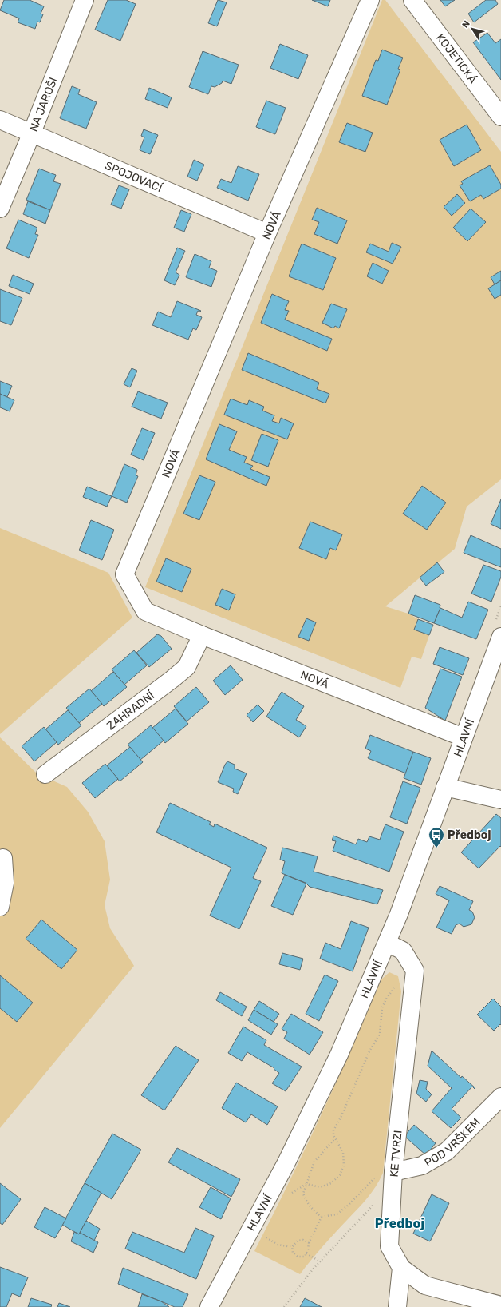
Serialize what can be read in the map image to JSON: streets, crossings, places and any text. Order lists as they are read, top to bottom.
{
  "streets": {
    "street": [
      "KOJETICKÁ",
      "NA JAROŠI",
      "SPOJOVACÍ",
      "NOVÁ",
      "ZAHRADNÍ",
      "HLAVNÍ",
      "POD VRŠKEM",
      "KE TVRZI"
    ]
  },
  "crossings": [
    ["NA JAROŠI", "SPOJOVACÍ"],
    ["SPOJOVACÍ", "NOVÁ"],
    ["NOVÁ", "ZAHRADNÍ"],
    ["NOVÁ", "HLAVNÍ"],
    ["POD VRŠKEM", "KE TVRZI"]
  ],
  "districts": ["Předboj"],
  "places": {
    "bus stop": ["Předboj"]
  },
  "north": "top left"
}
